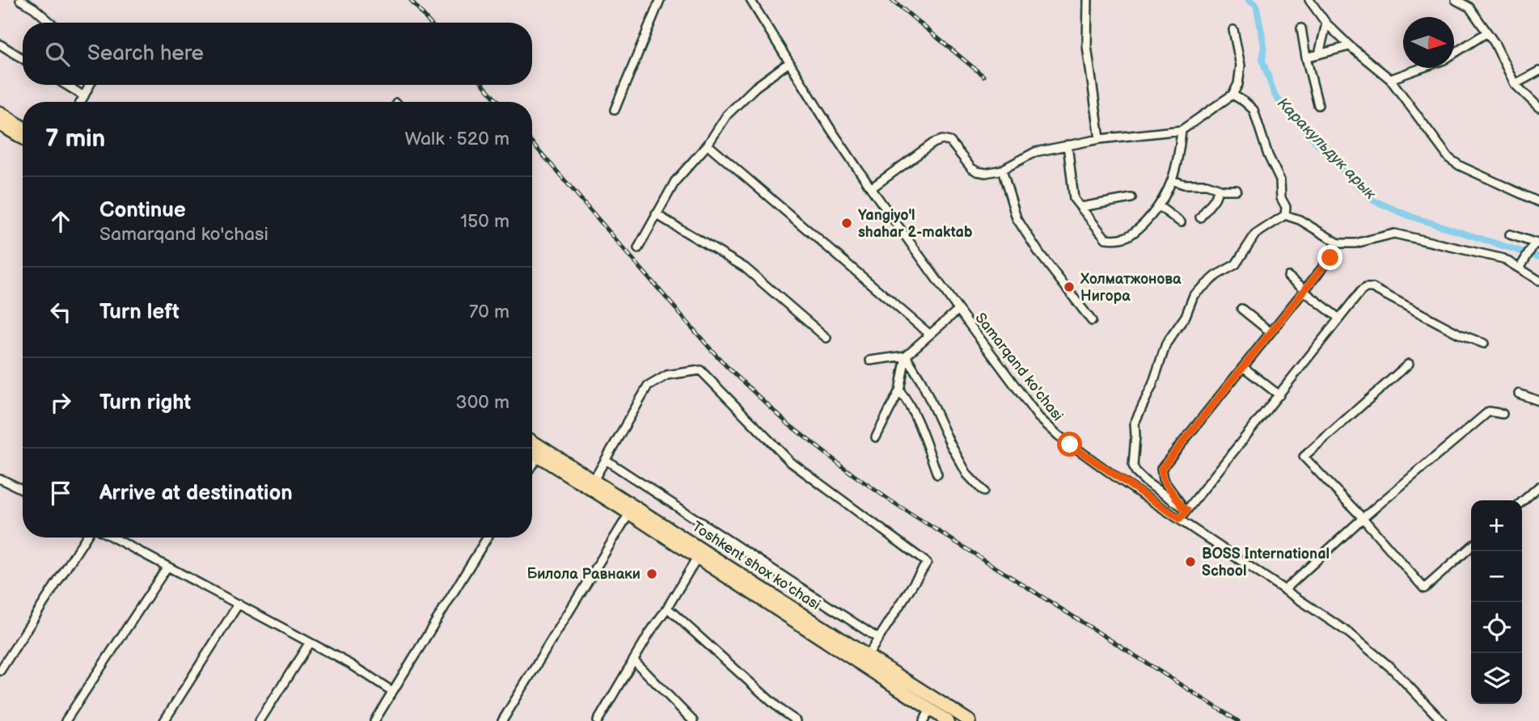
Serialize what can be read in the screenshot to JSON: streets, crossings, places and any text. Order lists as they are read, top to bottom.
{
  "streets": {
    "main road": ["Toshkent shox ko'chasi"],
    "street": ["Samarqand ko'chasi"]
  },
  "water": ["Каракульдук арык"],
  "places": [
    "Yangiyo'l shahar 2-maktab",
    "Холматжонова Нигора",
    "BOSS International School",
    "Билола Равнаки"
  ],
  "north": "right",
  "page": {
    "search": "Search here",
    "heading": ["7 min", "Walk · 520 m"],
    "list": [
      ["Continue", "Samarqand ko'chasi", "150 m"],
      ["Turn left", "70 m"],
      ["Turn right", "300 m"],
      "Arrive at destination"
    ],
    "map_buttons": ["+", "−"]
  }
}
